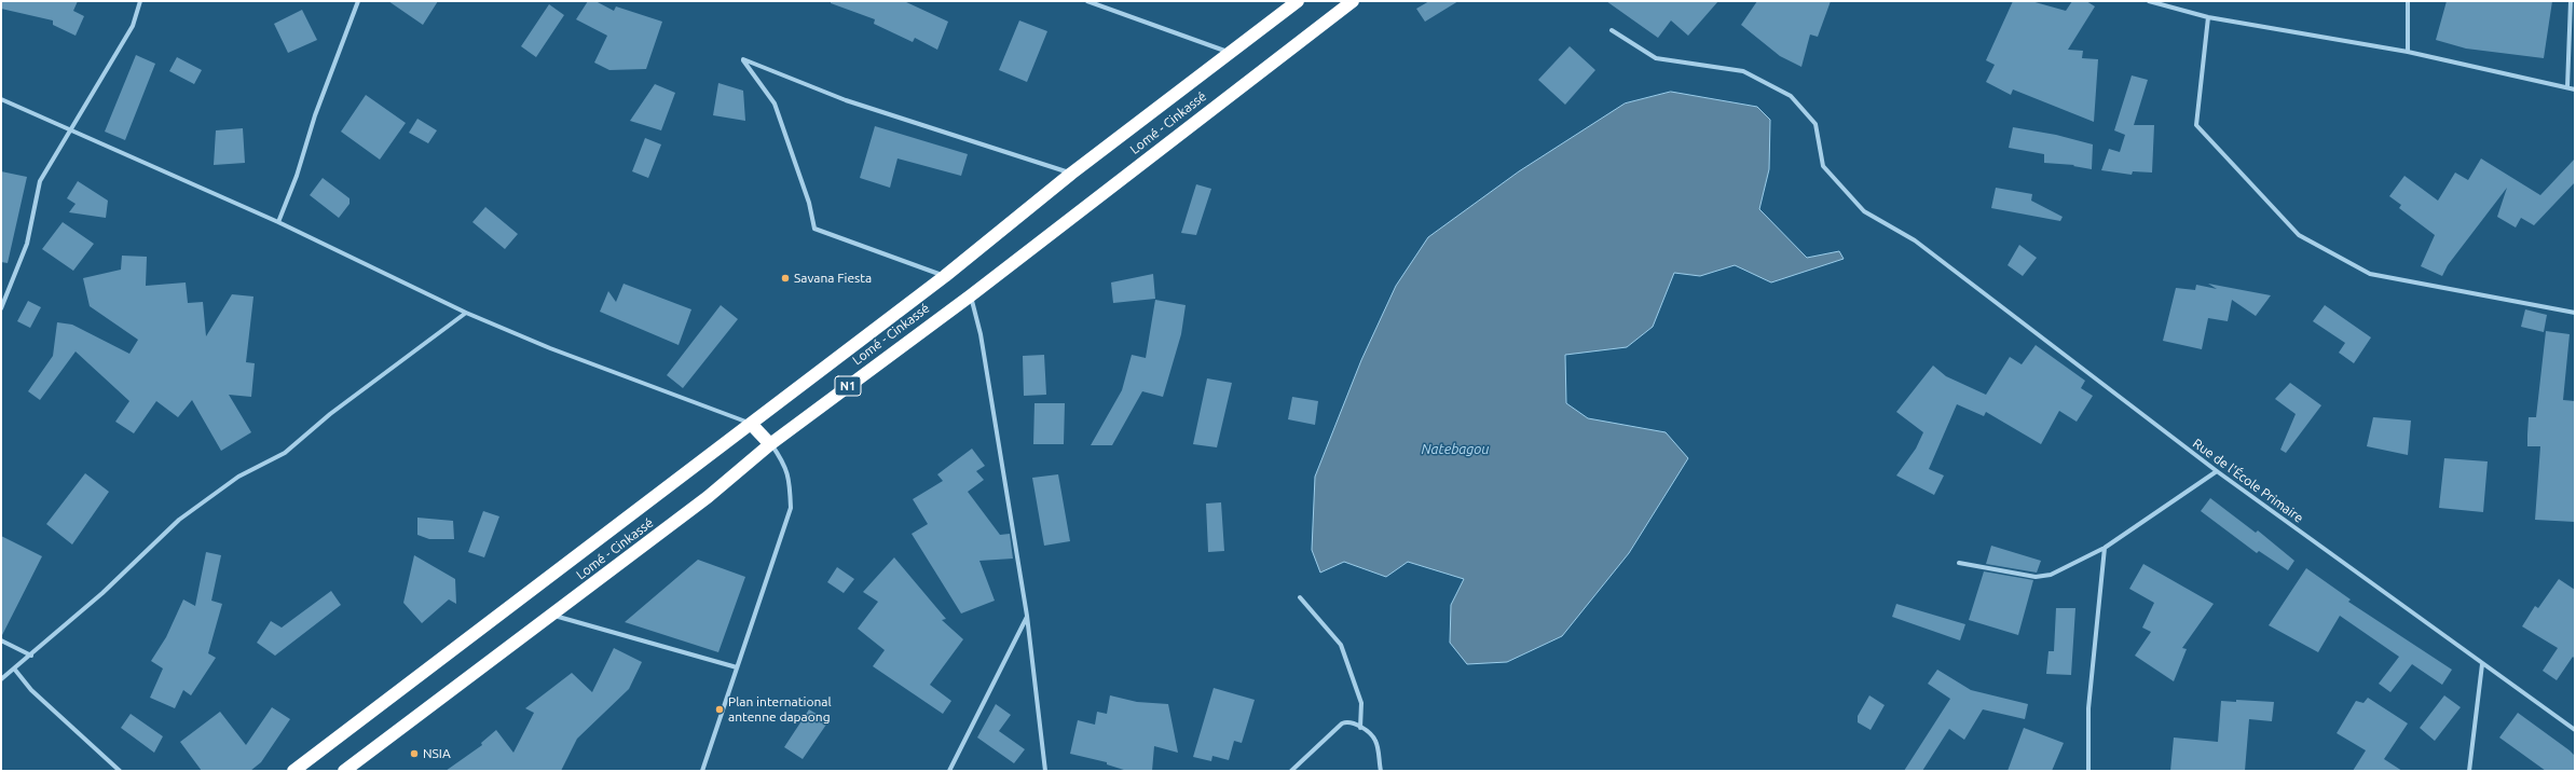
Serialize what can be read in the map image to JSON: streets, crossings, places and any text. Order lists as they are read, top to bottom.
{
  "streets": {
    "highway": ["Lomé - Cinkassé", "N1"],
    "street": ["Rue de l'École Primaire"]
  },
  "water": ["Natebagou"],
  "places": ["Savana Fiesta", "Plan international antenne dapaong", "NSIA"]
}
